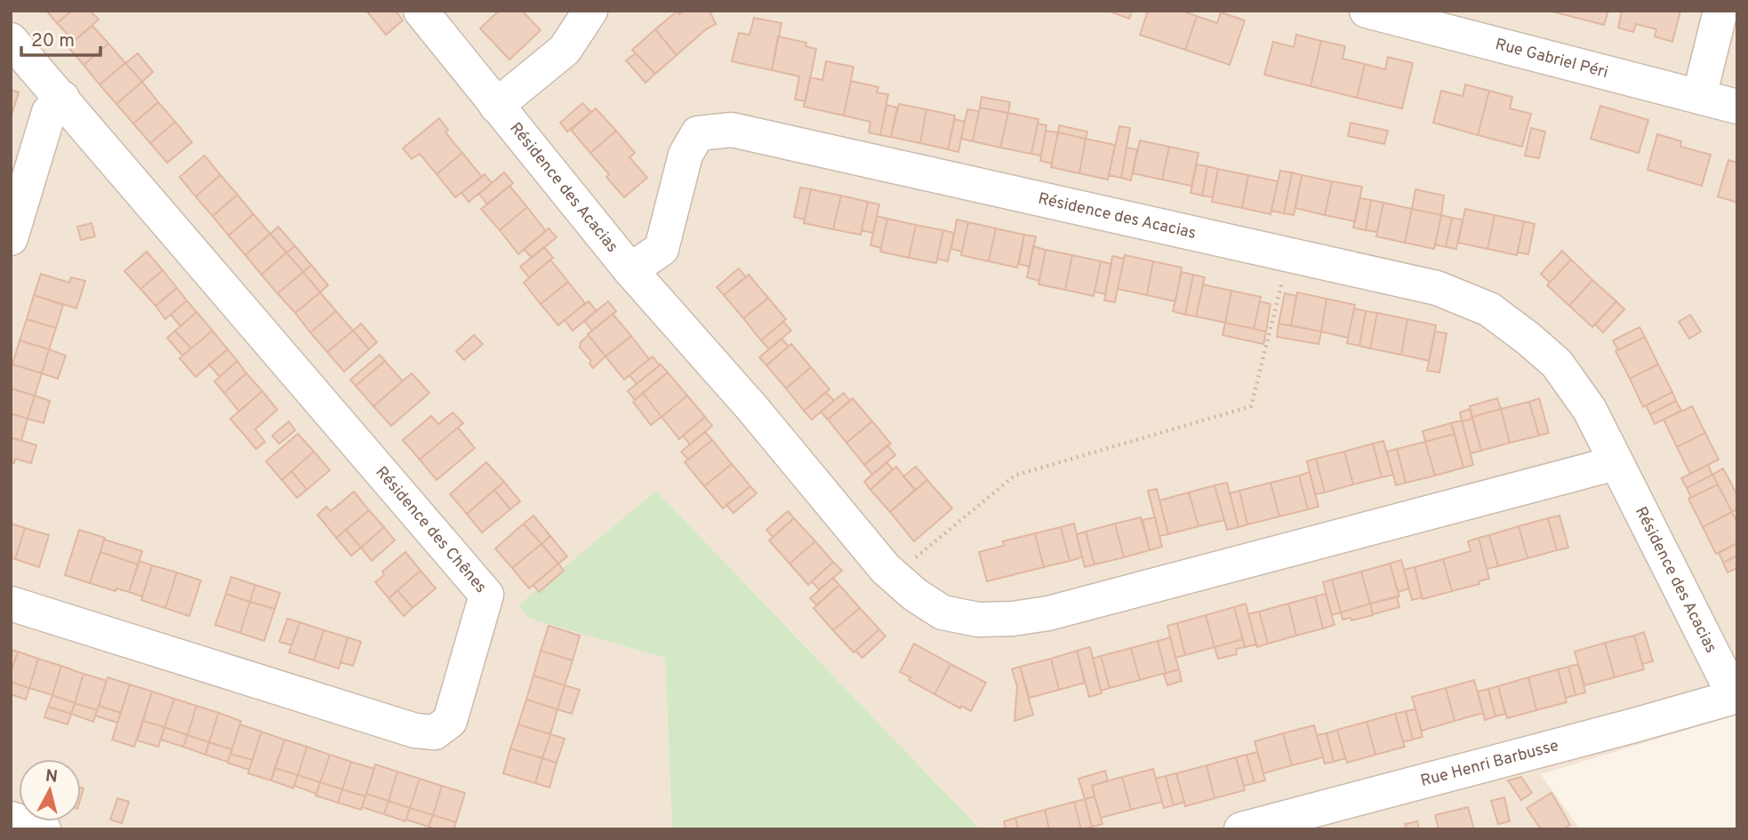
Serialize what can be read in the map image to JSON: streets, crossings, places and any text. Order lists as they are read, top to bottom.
{
  "streets": {
    "street": [
      "Rue Gabriel Péri",
      "Résidence des Acacias",
      "Résidence des Chênes",
      "Rue Henri Barbusse"
    ]
  },
  "crossings": [
    ["Résidence des Acacias", "Rue Henri Barbusse"]
  ],
  "scale_bar": "20 m",
  "north": "top"
}
